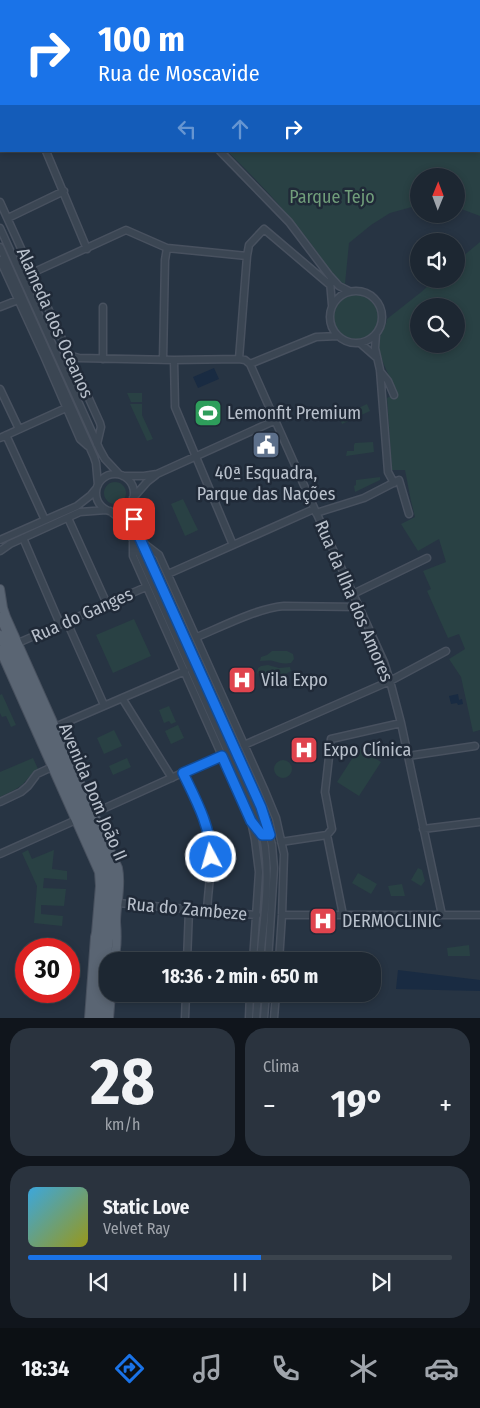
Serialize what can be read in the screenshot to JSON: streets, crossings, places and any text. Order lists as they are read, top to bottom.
{
  "streets": {
    "main road": ["Avenida Dom João II"],
    "street": [
      "Alameda dos Oceanos",
      "Rua da Ilha dos Amores",
      "Rua do Ganges",
      "Rua do Zambeze"
    ]
  },
  "crossings": [
    ["Rua do Ganges", "Avenida Dom João II"],
    ["Avenida Dom João II", "Rua do Zambeze"]
  ],
  "parks": ["Parque Tejo"],
  "places": {
    "sports": ["Lemonfit Premium"],
    "public building": ["40ª Esquadra, Parque das Nações"],
    "hospital": ["Vila Expo", "Expo Clínica", "DERMOCLINIC"]
  },
  "north": "top",
  "page": {
    "turn": ["100 m", "Rua de Moscavide"],
    "limit": "30",
    "trip": "18:36 · 2 min · 650 m",
    "tile": [
      ["28", "km/h"],
      "Clima"
    ],
    "heat": ["−", "19°", "+"],
    "song": ["Static Love", "Velvet Ray"],
    "tabs": "18:34"
  }
}
